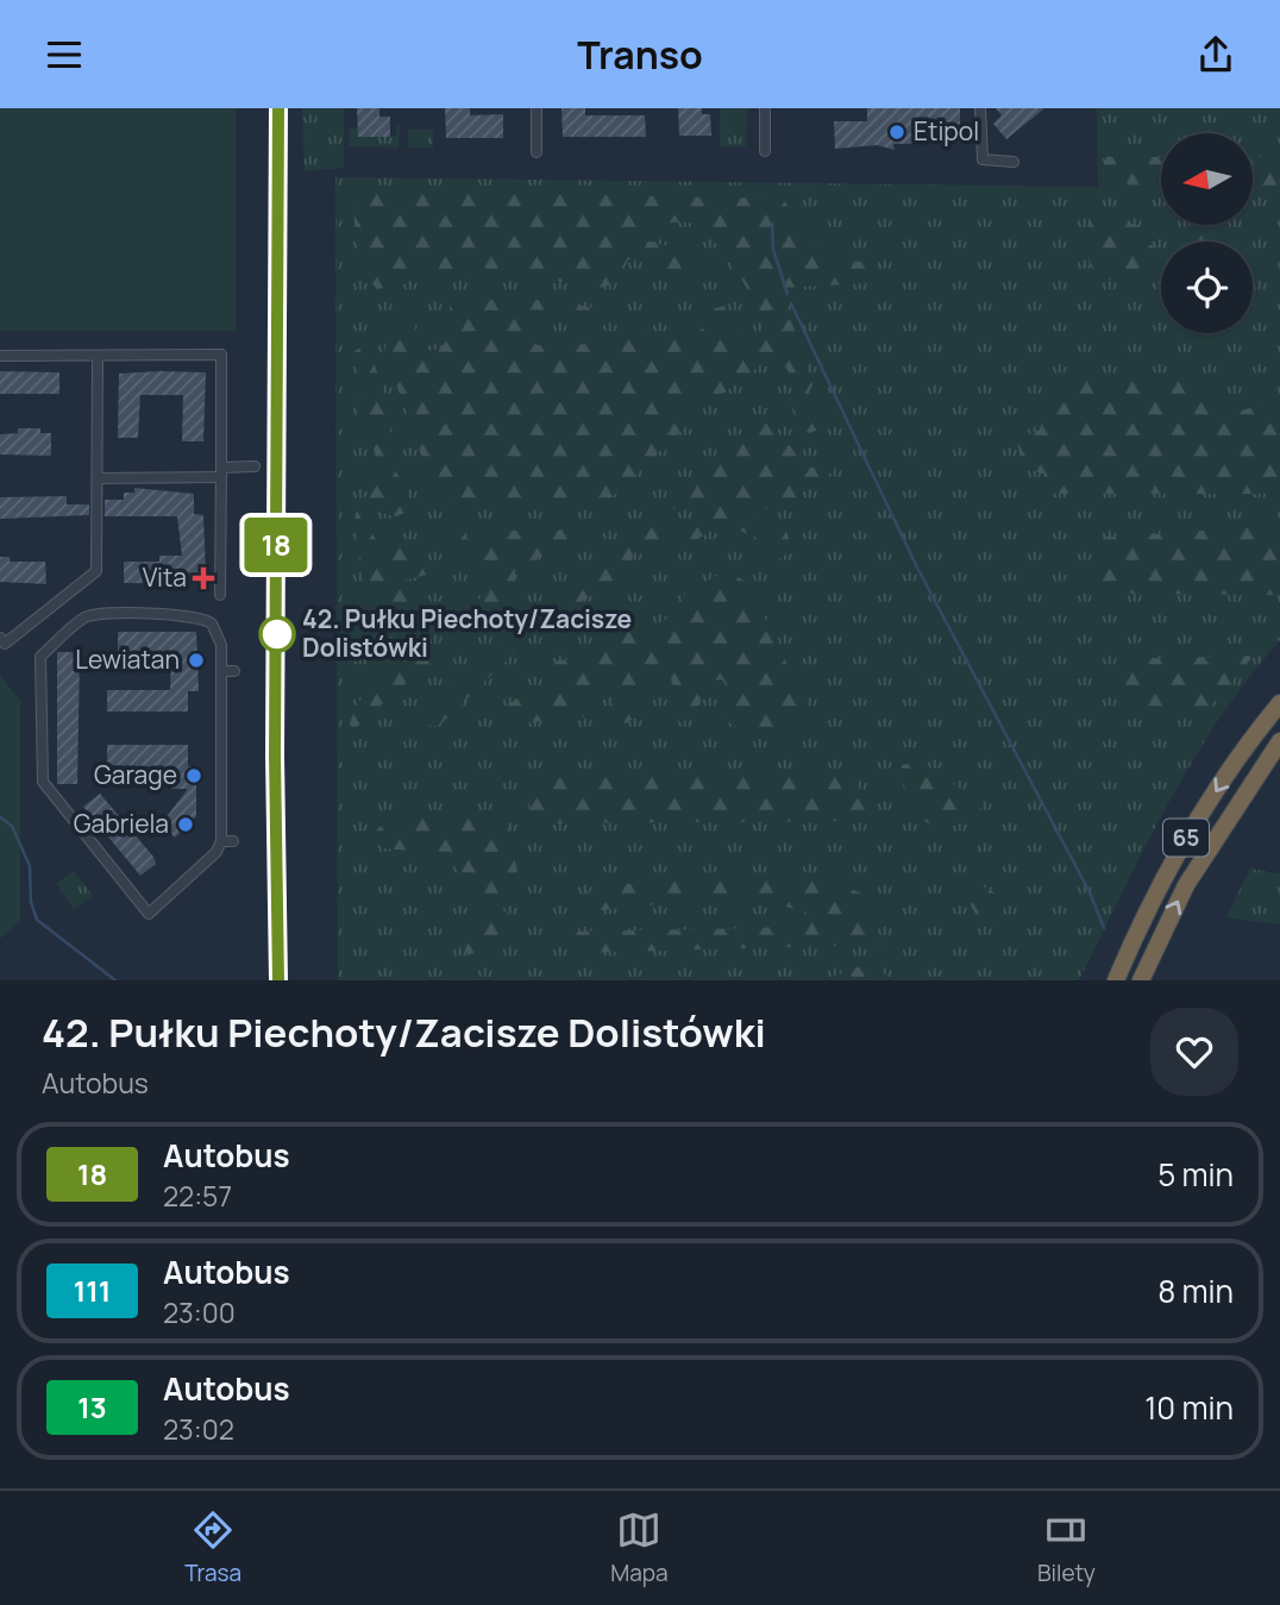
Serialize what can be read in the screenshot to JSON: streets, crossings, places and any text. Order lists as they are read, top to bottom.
{
  "streets": {
    "highway": ["65"]
  },
  "places": {
    "other": [
      "Etipol",
      "42. Pułku Piechoty/Zacisze Dolistówki",
      "Lewiatan",
      "Garage",
      "Gabriela"
    ],
    "health": ["Vita"]
  },
  "lines": ["bus line 18"],
  "north": "left",
  "page": {
    "header": "Transo",
    "on_map": "18",
    "heading": ["42. Pułku Piechoty/Zacisze Dolistówki", "Autobus"],
    "list": [
      {
        "mark": "18",
        "name": "Autobus",
        "note": "22:57",
        "value": "5 min"
      },
      {
        "mark": "111",
        "name": "Autobus",
        "note": "23:00",
        "value": "8 min"
      },
      {
        "mark": "13",
        "name": "Autobus",
        "note": "23:02",
        "value": "10 min"
      }
    ],
    "tabs": ["Trasa", "Mapa", "Bilety"]
  }
}
